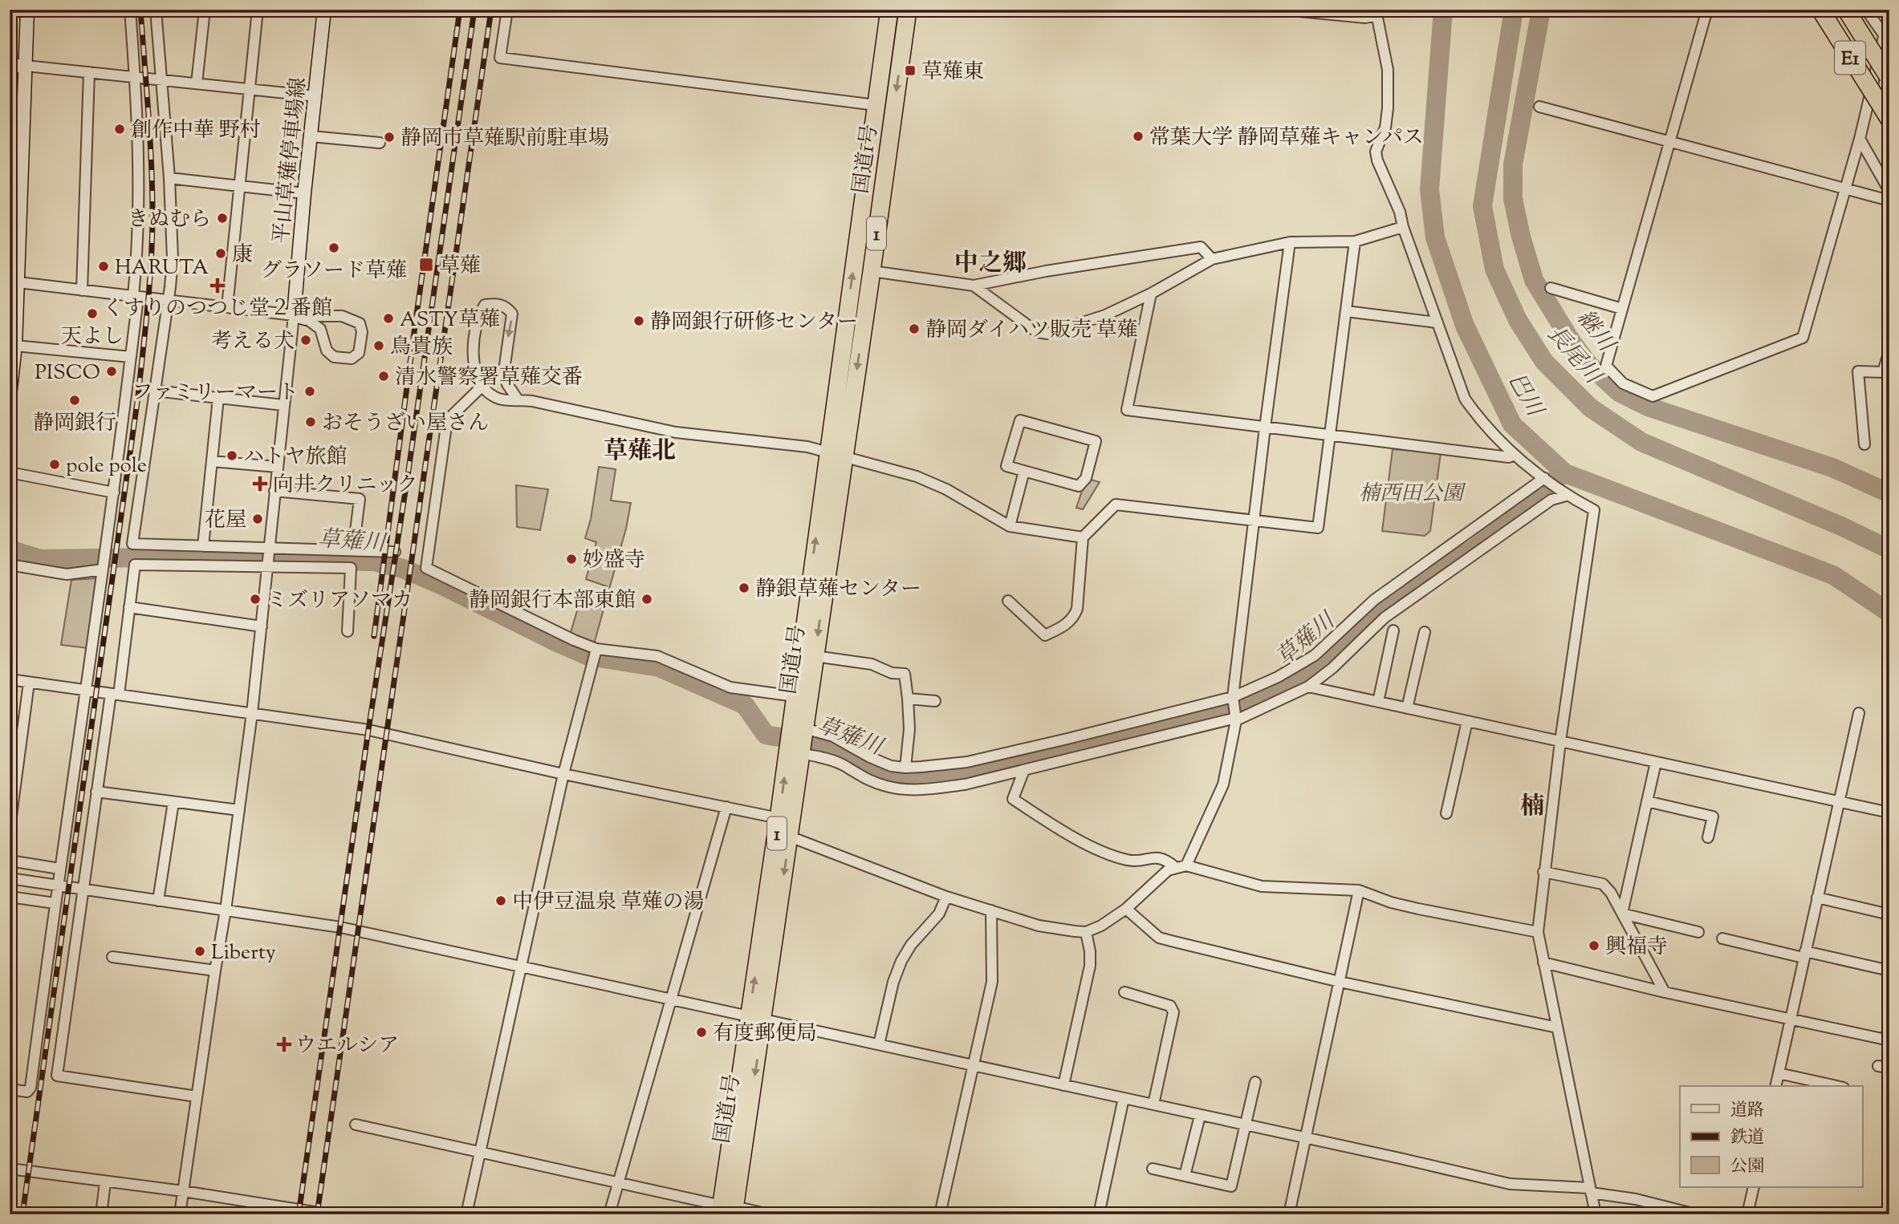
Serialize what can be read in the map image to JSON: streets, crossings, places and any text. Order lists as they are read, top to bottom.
{
  "streets": {
    "highway": ["E1", "国道1号", "1"],
    "main road": ["平山草薙停車場線"]
  },
  "districts": ["中之郷", "草薙北", "楠"],
  "water": [
    "継川",
    "長尾川",
    "巴川",
    "草薙川"
  ],
  "parks": ["楠西田公園"],
  "places": {
    "transit": ["草薙東", "草薙"],
    "other": [
      "創作中華 野村",
      "常葉大学 静岡草薙キャンパス",
      "静岡市草薙駅前駐車場",
      "きぬむら",
      "グラソード草薙",
      "康",
      "HARUTA",
      "天よし",
      "ASTY草薙",
      "静岡銀行研修センター",
      "静岡ダイハツ販売 草薙",
      "考える犬",
      "鳥貴族",
      "PISCO",
      "清水警察署草薙交番",
      "ファミリーマート",
      "静岡銀行",
      "おそうざい屋さん",
      "ハトヤ旅館",
      "pole pole",
      "花屋",
      "妙盛寺",
      "静銀草薙センター",
      "ミズリアソマカ",
      "静岡銀行本部東館",
      "中伊豆温泉 草薙の湯",
      "興福寺",
      "Liberty",
      "有度郵便局"
    ],
    "health": ["くすりのつつじ堂２番館", "向井クリニック", "ウエルシア"]
  },
  "legend": ["道路", "鉄道", "公園"]
}
